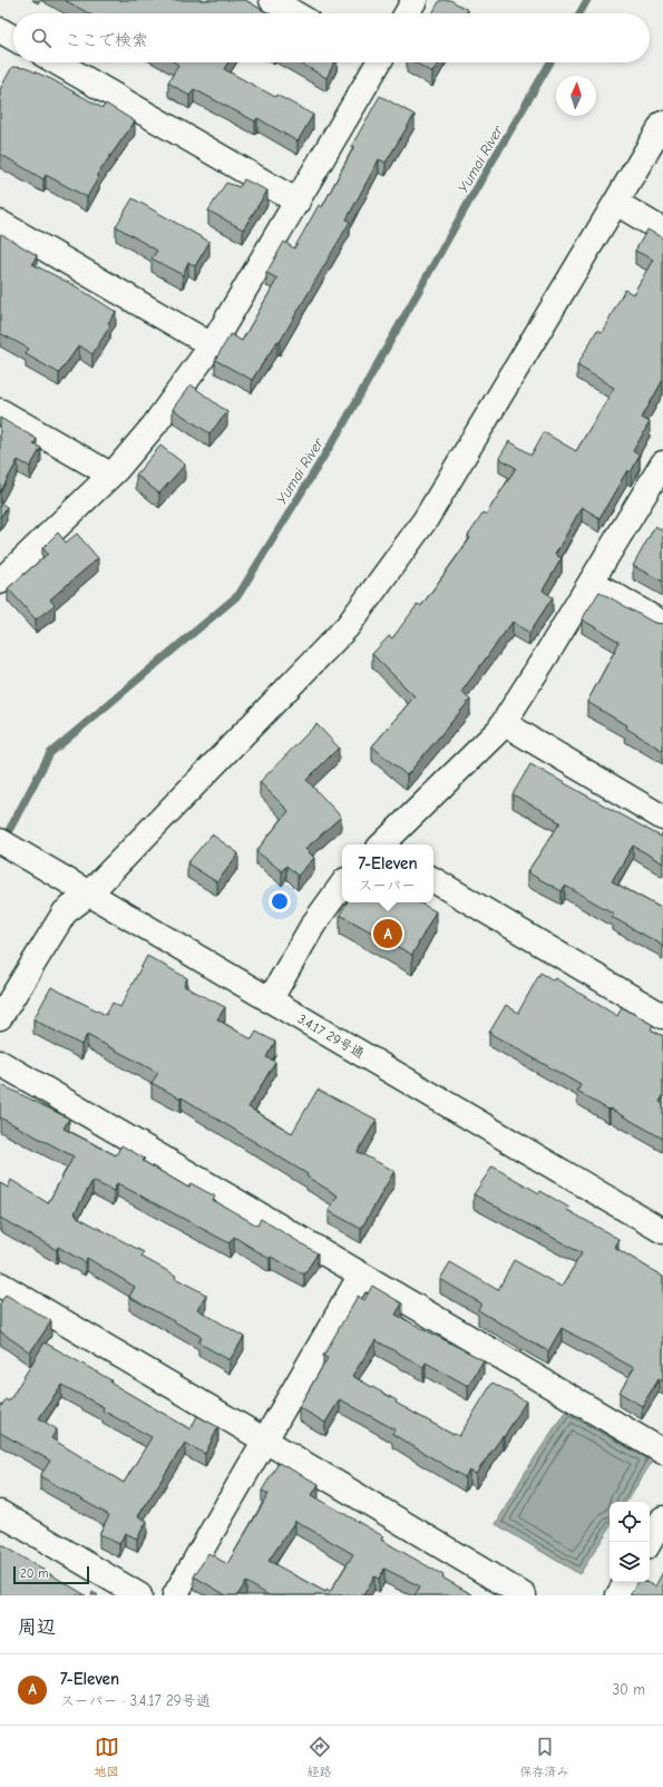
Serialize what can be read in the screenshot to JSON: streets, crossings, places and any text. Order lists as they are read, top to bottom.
{
  "streets": {
    "street": ["3.4.17 29号通"]
  },
  "water": ["Yumai River"],
  "scale_bar": "20 m",
  "north": "top",
  "page": {
    "search": "ここで検索",
    "popup": ["7-Eleven", "スーパー"],
    "pins": "A",
    "scale": "20 m",
    "heading": "周辺",
    "list": [
      {
        "mark": "A",
        "name": "7-Eleven",
        "note": "スーパー · 3.4.17 29号通",
        "value": "30 m"
      }
    ],
    "nav": ["地図", "経路", "保存済み"]
  }
}
